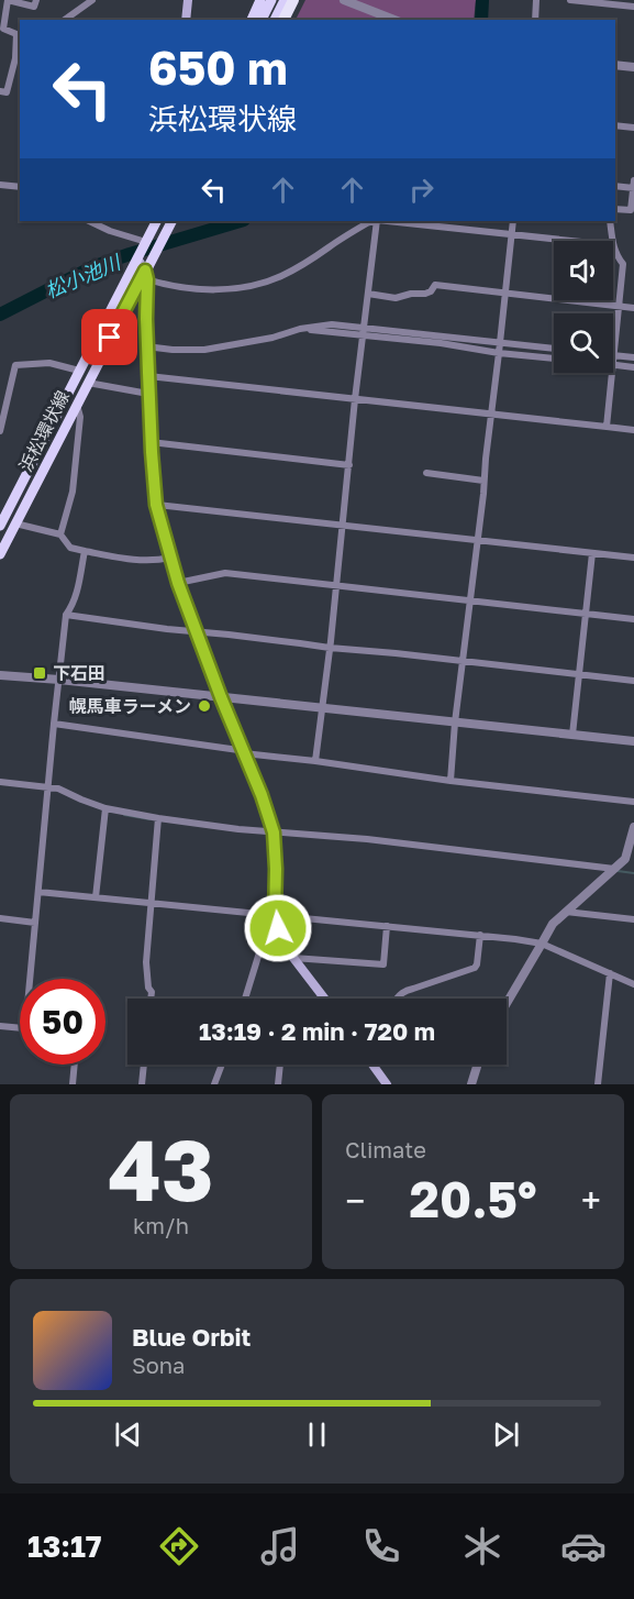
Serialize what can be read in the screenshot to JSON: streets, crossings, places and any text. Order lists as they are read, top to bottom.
{
  "streets": {
    "main road": ["浜松環状線"]
  },
  "water": ["松小池川"],
  "places": {
    "transit": ["下石田"],
    "other": ["幌馬車ラーメン"]
  },
  "page": {
    "turn": ["650 m", "浜松環状線"],
    "limit": "50",
    "trip": "13:19 · 2 min · 720 m",
    "tile": [
      ["43", "km/h"],
      "Climate"
    ],
    "heat": ["−", "20.5°", "+"],
    "song": ["Blue Orbit", "Sona"],
    "tabs": "13:17"
  }
}
